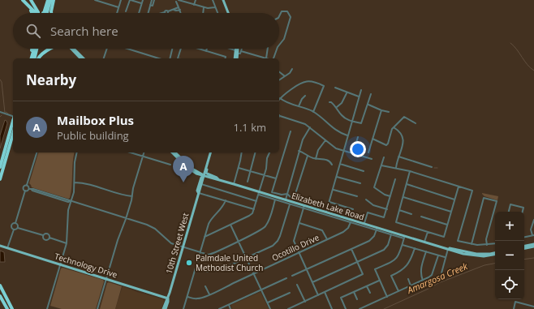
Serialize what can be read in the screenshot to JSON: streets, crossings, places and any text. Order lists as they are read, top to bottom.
{
  "streets": {
    "main road": ["Elizabeth Lake Road", "10th Street West", "Technology Drive"],
    "street": ["Ocotillo Drive"]
  },
  "crossings": [
    ["Elizabeth Lake Road", "10th Street West"],
    ["10th Street West", "Technology Drive"]
  ],
  "water": ["Amargosa Creek"],
  "places": ["Palmdale United Methodist Church"],
  "page": {
    "search": "Search here",
    "heading": "Nearby",
    "list": [
      {
        "mark": "A",
        "name": "Mailbox Plus",
        "note": "Public building",
        "value": "1.1 km"
      }
    ],
    "pins": "A",
    "map_buttons": ["+", "−"]
  }
}
